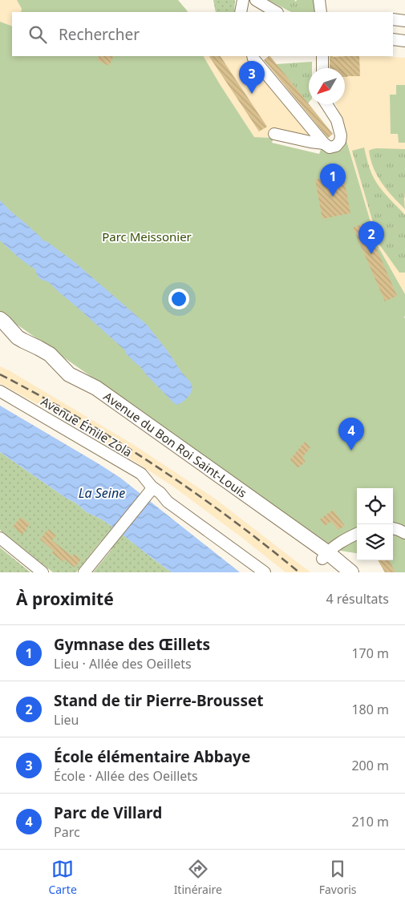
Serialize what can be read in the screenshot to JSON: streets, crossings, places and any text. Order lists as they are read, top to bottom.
{
  "streets": {
    "main road": ["Avenue du Bon Roi Saint-Louis"],
    "street": ["Avenue Émile Zola"]
  },
  "water": ["La Seine"],
  "parks": ["Parc Meissonier"],
  "north": "bottom left",
  "page": {
    "search": "Rechercher",
    "pins": [
      "3",
      "1",
      "2",
      "4"
    ],
    "heading": ["À proximité", "4 résultats"],
    "list": [
      {
        "mark": "1",
        "name": "Gymnase des Œillets",
        "note": "Lieu · Allée des Oeillets",
        "value": "170 m"
      },
      {
        "mark": "2",
        "name": "Stand de tir Pierre-Brousset",
        "note": "Lieu",
        "value": "180 m"
      },
      {
        "mark": "3",
        "name": "École élémentaire Abbaye",
        "note": "École · Allée des Oeillets",
        "value": "200 m"
      },
      {
        "mark": "4",
        "name": "Parc de Villard",
        "note": "Parc",
        "value": "210 m"
      }
    ],
    "nav": ["Carte", "Itinéraire", "Favoris"]
  }
}
